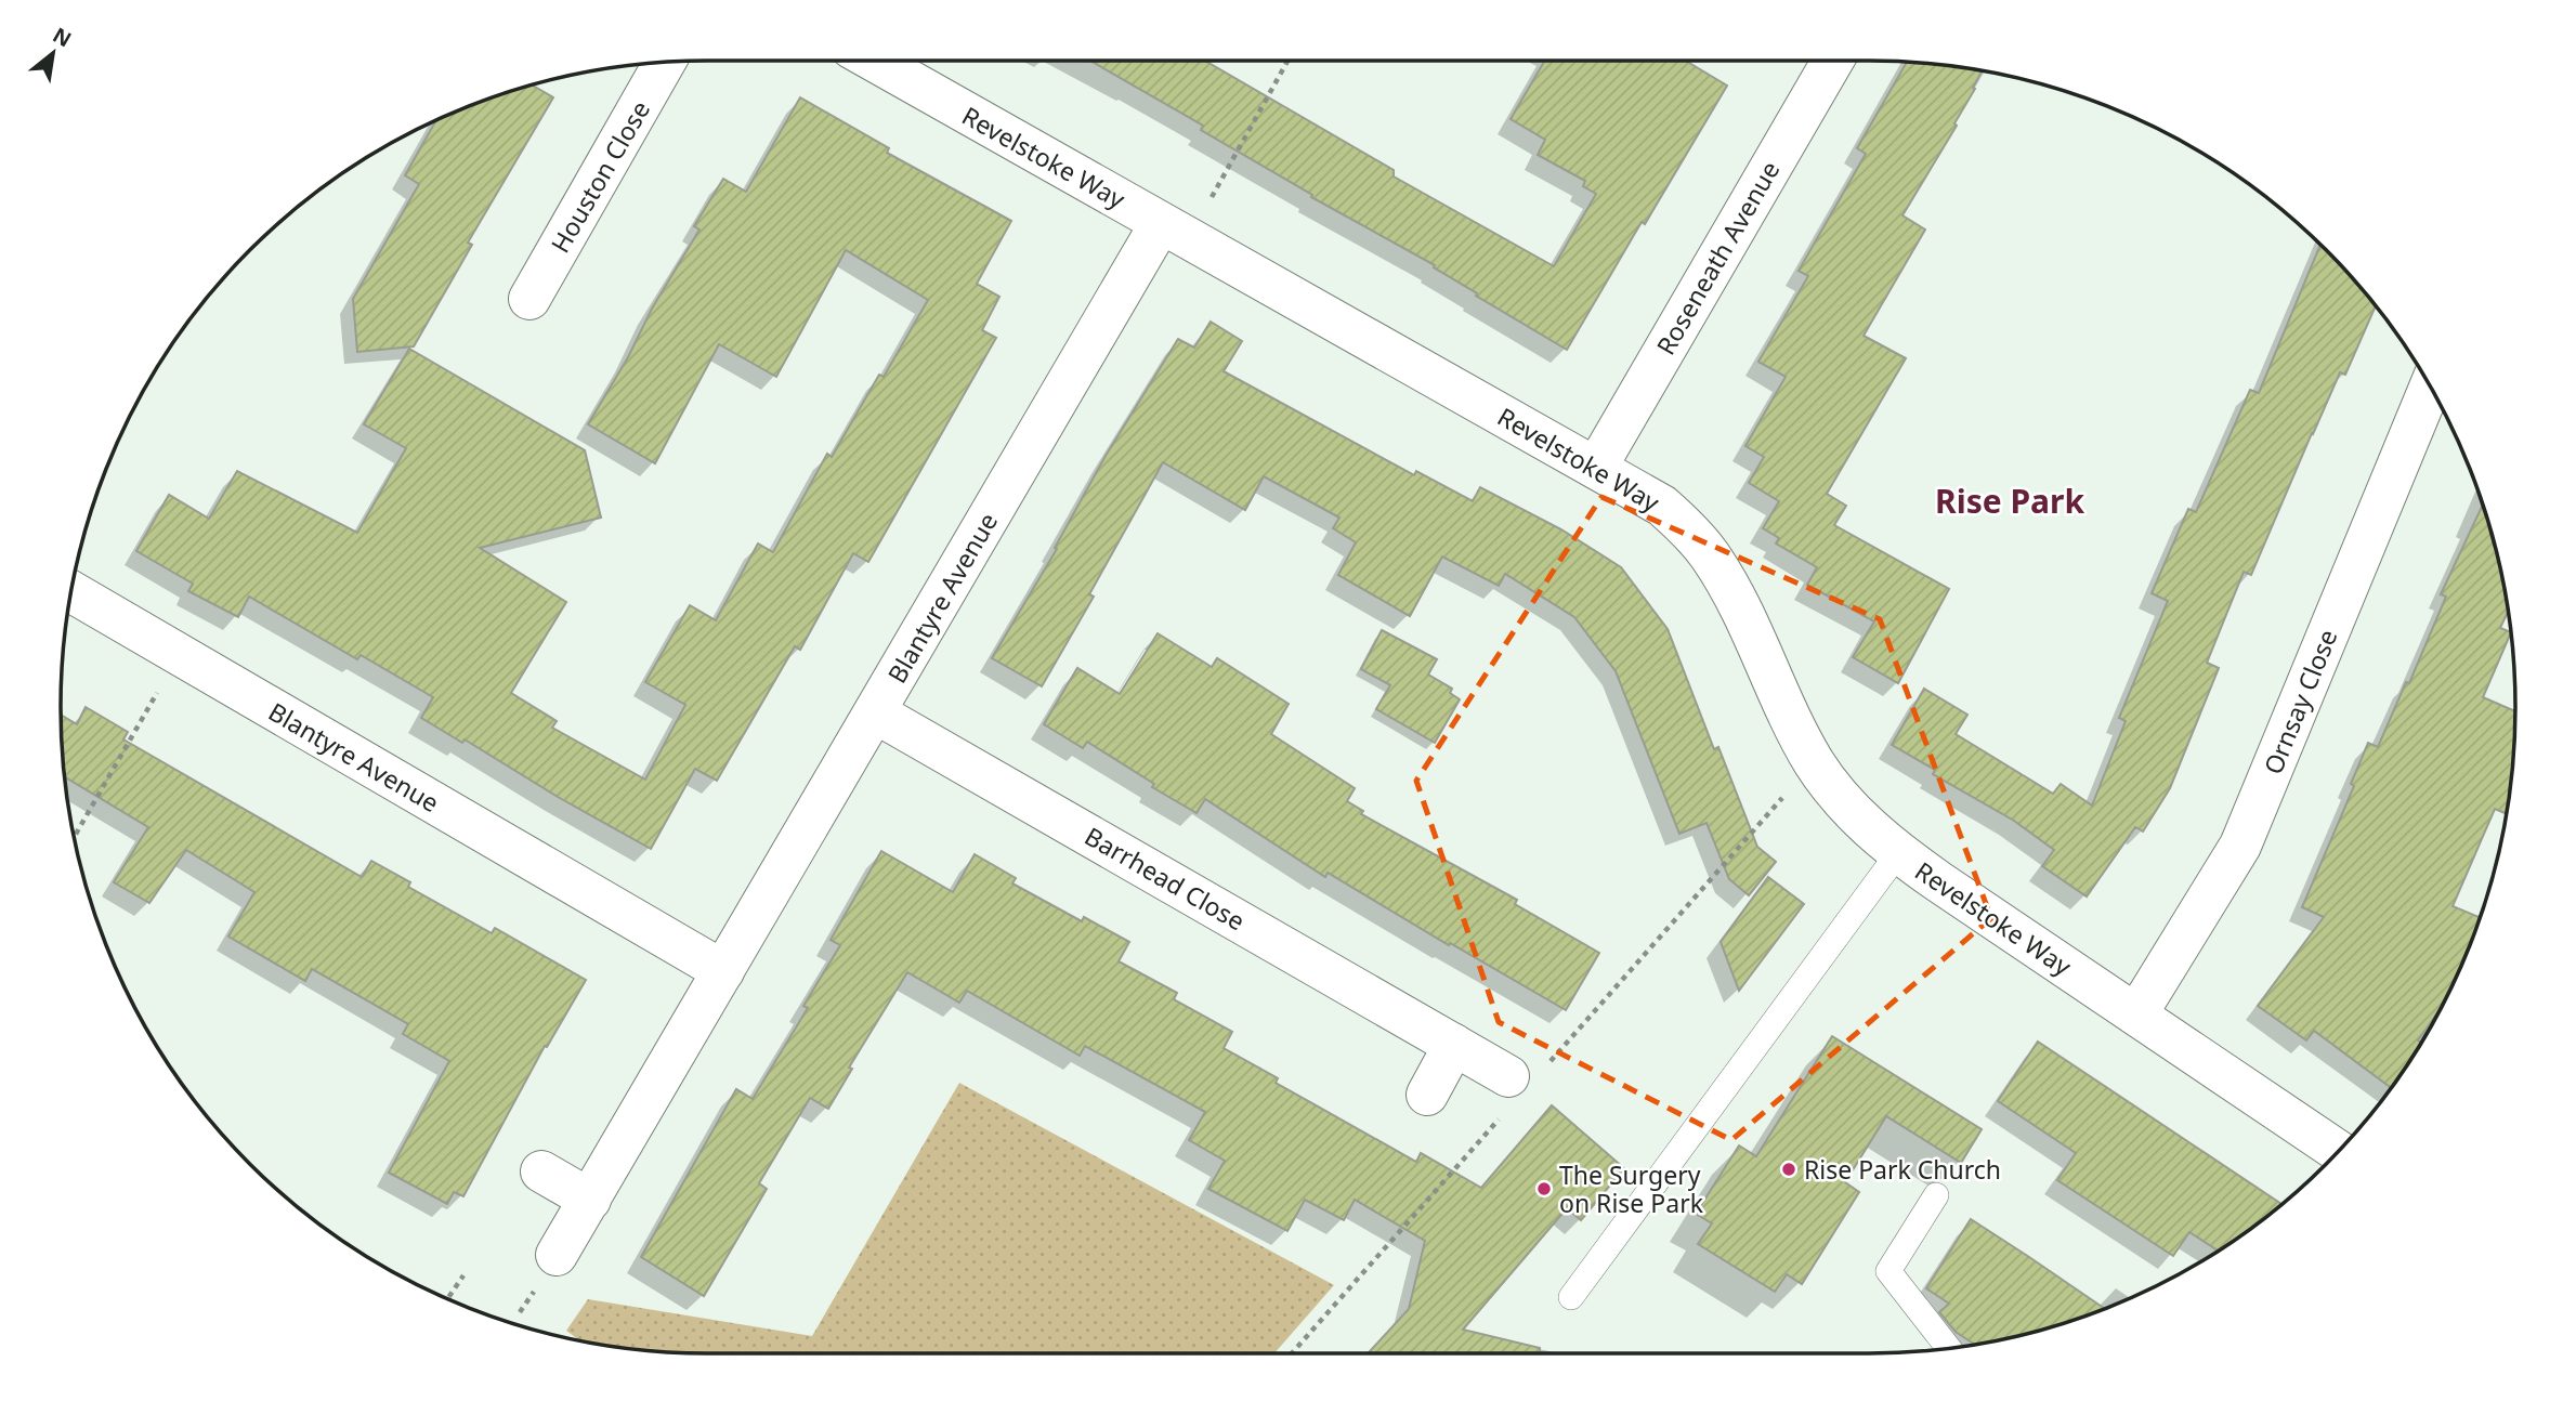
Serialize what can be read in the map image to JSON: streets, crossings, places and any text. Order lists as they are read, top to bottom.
{
  "streets": {
    "street": [
      "Revelstoke Way",
      "Houston Close",
      "Roseneath Avenue",
      "Blantyre Avenue",
      "Ornsay Close",
      "Barrhead Close"
    ]
  },
  "crossings": [
    ["Revelstoke Way", "Roseneath Avenue"],
    ["Revelstoke Way", "Blantyre Avenue"],
    ["Revelstoke Way", "Ornsay Close"],
    ["Blantyre Avenue", "Barrhead Close"]
  ],
  "districts": ["Rise Park"],
  "places": ["Rise Park Church", "The Surgery on Rise Park"],
  "north": "top right"
}
